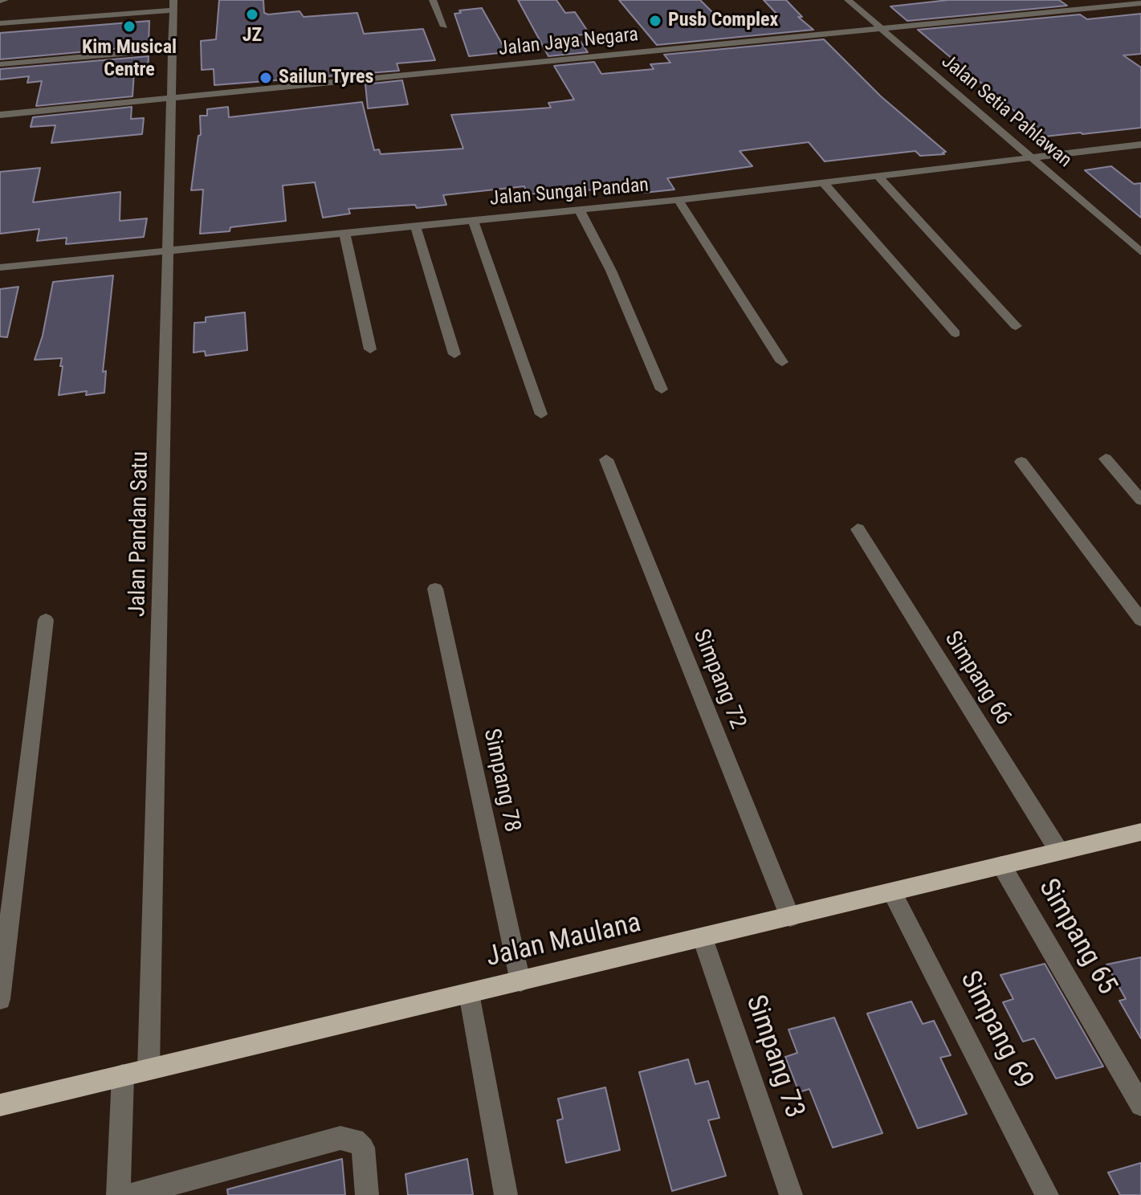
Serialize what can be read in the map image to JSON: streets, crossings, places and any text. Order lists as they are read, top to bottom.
{
  "streets": {
    "main road": ["Jalan Maulana"],
    "street": [
      "Jalan Jaya Negara",
      "Jalan Setia Pahlawan",
      "Jalan Sungai Pandan",
      "Jalan Pandan Satu",
      "Simpang 66",
      "Simpang 72",
      "Simpang 78",
      "Simpang 65",
      "Simpang 69",
      "Simpang 73"
    ]
  },
  "crossings": [
    ["Jalan Jaya Negara", "Jalan Setia Pahlawan"],
    ["Jalan Jaya Negara", "Jalan Pandan Satu"],
    ["Jalan Setia Pahlawan", "Jalan Sungai Pandan"],
    ["Jalan Sungai Pandan", "Jalan Pandan Satu"],
    ["Jalan Pandan Satu", "Jalan Maulana"],
    ["Simpang 66", "Jalan Maulana"],
    ["Simpang 72", "Jalan Maulana"],
    ["Simpang 78", "Jalan Maulana"],
    ["Simpang 65", "Jalan Maulana"],
    ["Jalan Maulana", "Simpang 69"],
    ["Jalan Maulana", "Simpang 73"]
  ],
  "places": [
    "JZ",
    "Pusb Complex",
    "Kim Musical Centre",
    "Sailun Tyres"
  ]
}
